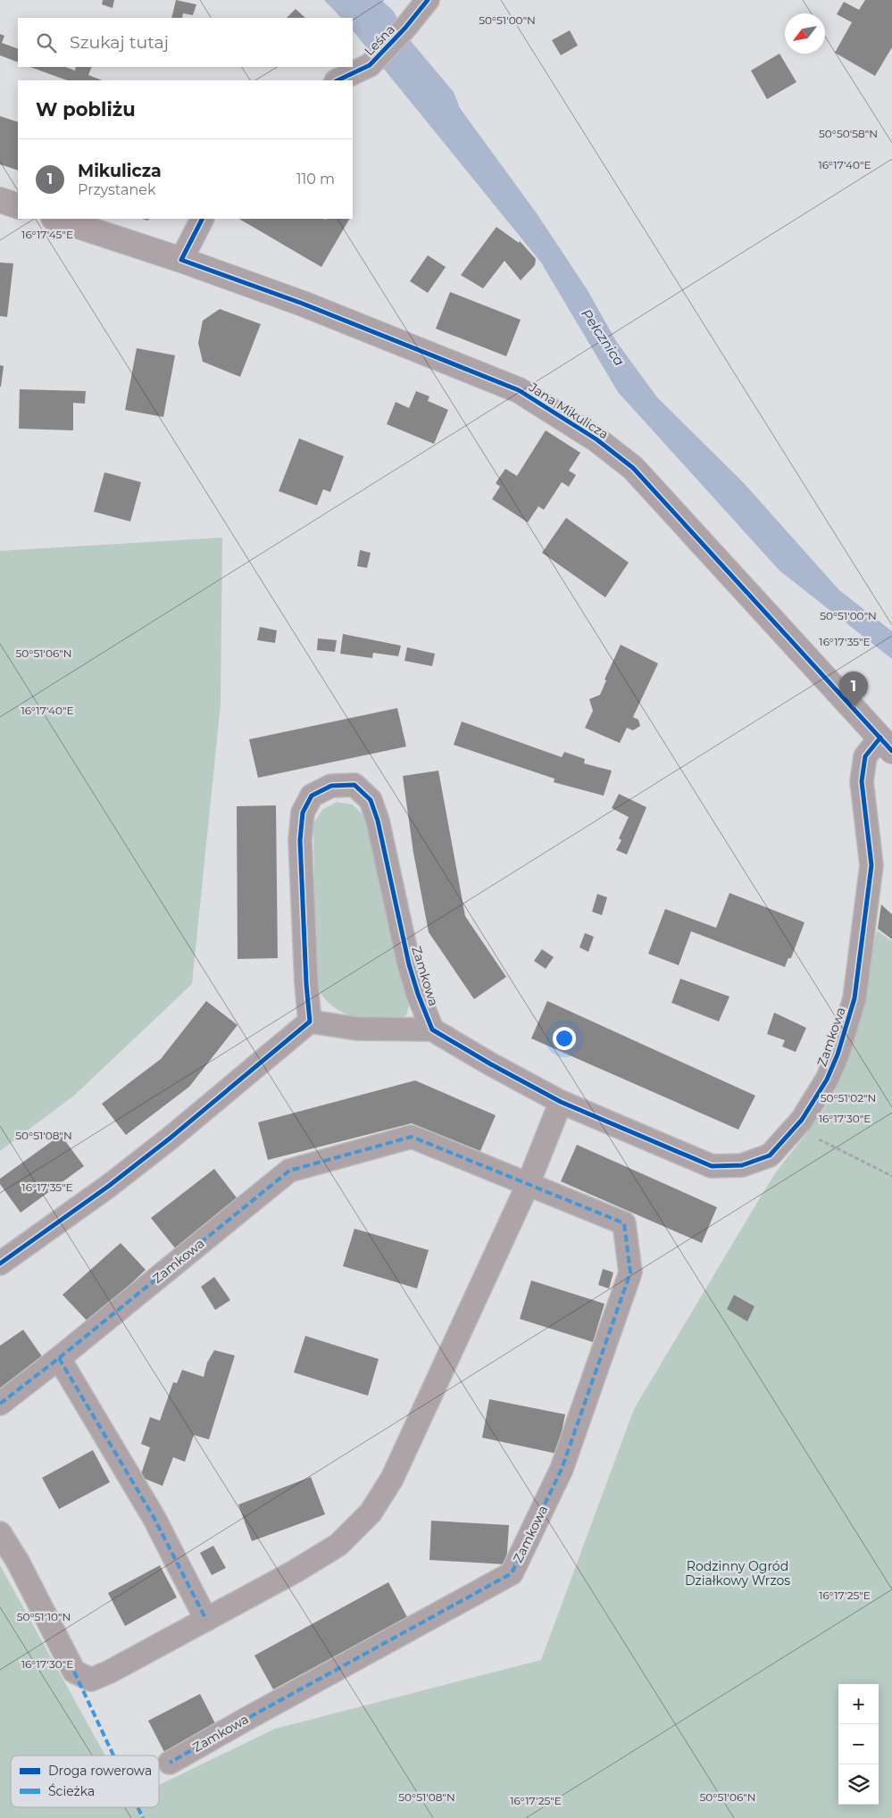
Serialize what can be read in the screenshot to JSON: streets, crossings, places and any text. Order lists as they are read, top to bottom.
{
  "streets": {
    "street": ["Leśna", "Jana Mikulicza", "Zamkowa"]
  },
  "crossings": [
    ["Jana Mikulicza", "Zamkowa"]
  ],
  "water": ["Pełcznica"],
  "parks": ["Rodzinny Ogród Działkowy Wrzos"],
  "legend": ["Droga rowerowa", "Ścieżka"],
  "north": "bottom left",
  "page": {
    "search": "Szukaj tutaj",
    "heading": "W pobliżu",
    "list": [
      {
        "mark": "1",
        "name": "Mikulicza",
        "note": "Przystanek",
        "value": "110 m"
      }
    ],
    "pins": "1",
    "map_buttons": ["+", "−"]
  },
  "coordinates": [
    "50°51'00\"N",
    "50°50'58\"N",
    "16°17'40\"E",
    "16°17'45\"E",
    "16°17'35\"E",
    "50°51'06\"N",
    "50°51'02\"N",
    "16°17'30\"E",
    "50°51'08\"N",
    "16°17'25\"E",
    "50°51'10\"N"
  ]
}
